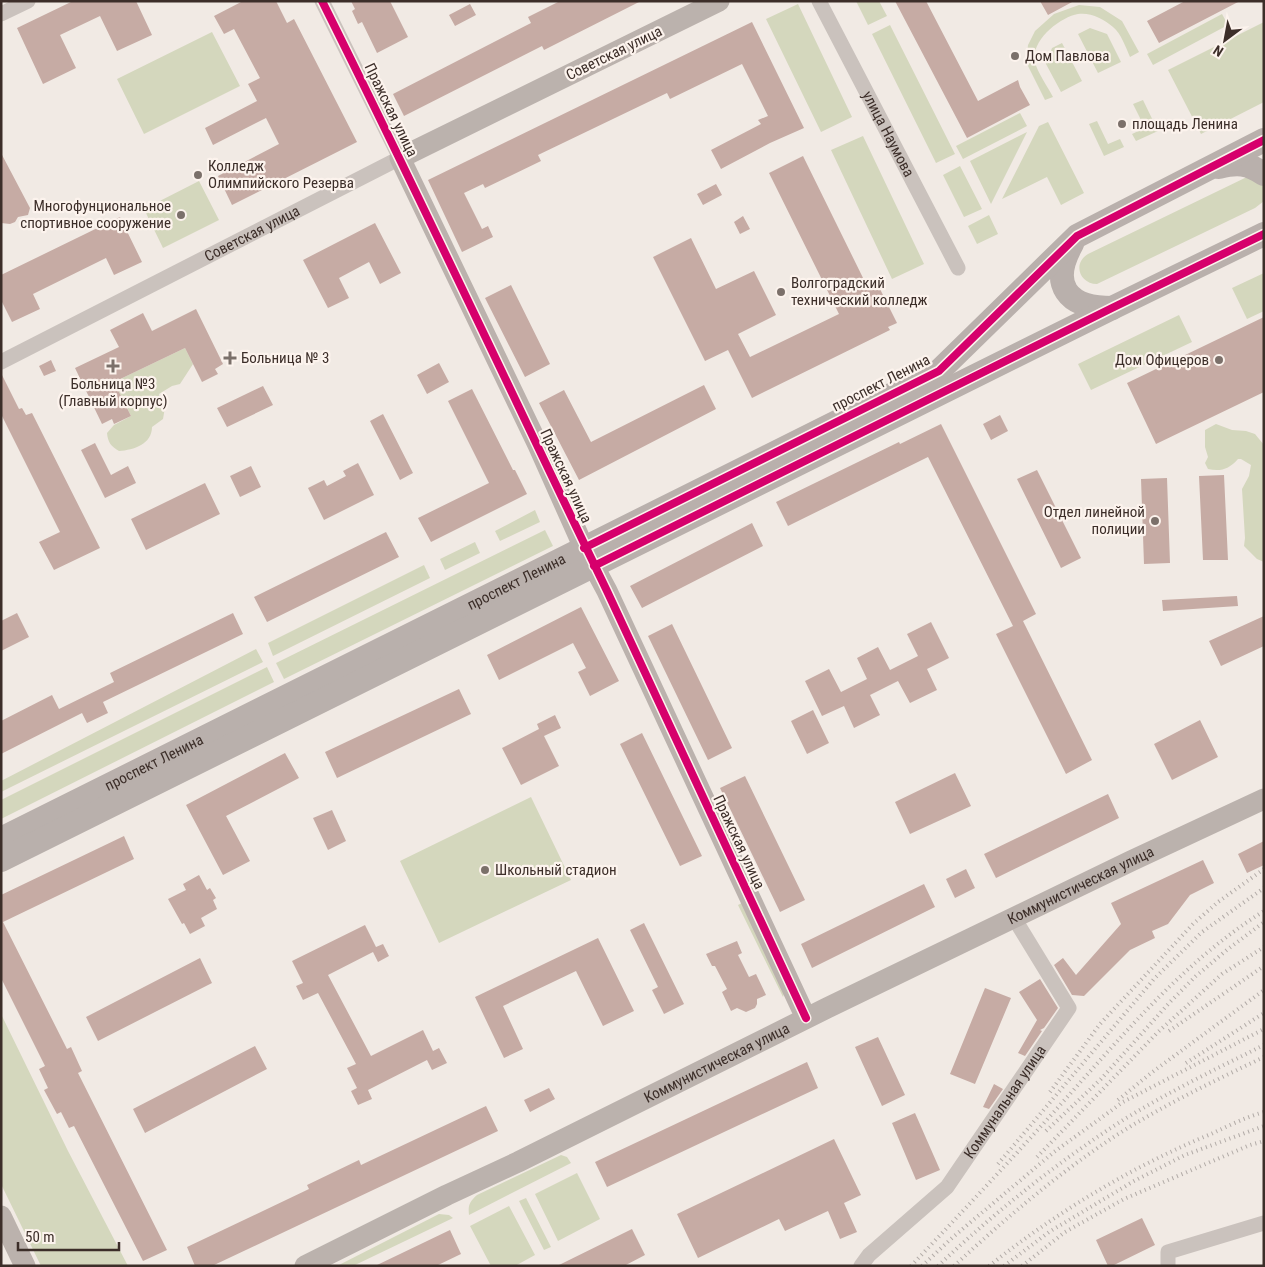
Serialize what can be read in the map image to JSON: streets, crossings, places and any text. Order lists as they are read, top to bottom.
{
  "streets": {
    "main road": ["проспект Ленина"],
    "street": [
      "Советская улица",
      "Пражская улица",
      "улица Наумова",
      "Коммунистическая улица",
      "Коммунальная улица"
    ]
  },
  "crossings": [
    ["Советская улица", "Пражская улица"],
    ["Пражская улица", "проспект Ленина"],
    ["Пражская улица", "Коммунистическая улица"],
    ["Коммунистическая улица", "Коммунальная улица"]
  ],
  "places": {
    "other": [
      "Дом Павлова",
      "площадь Ленина",
      "Колледж Олимпийского Резерва",
      "Многофунциональное спортивное сооружение",
      "Волгоградский технический колледж",
      "Дом Офицеров",
      "Отдел линейной полиции",
      "Школьный стадион"
    ],
    "health": ["Больница № 3", "Больница №3 (Главный корпус)"]
  },
  "scale_bar": "50 m",
  "north": "bottom left"
}
